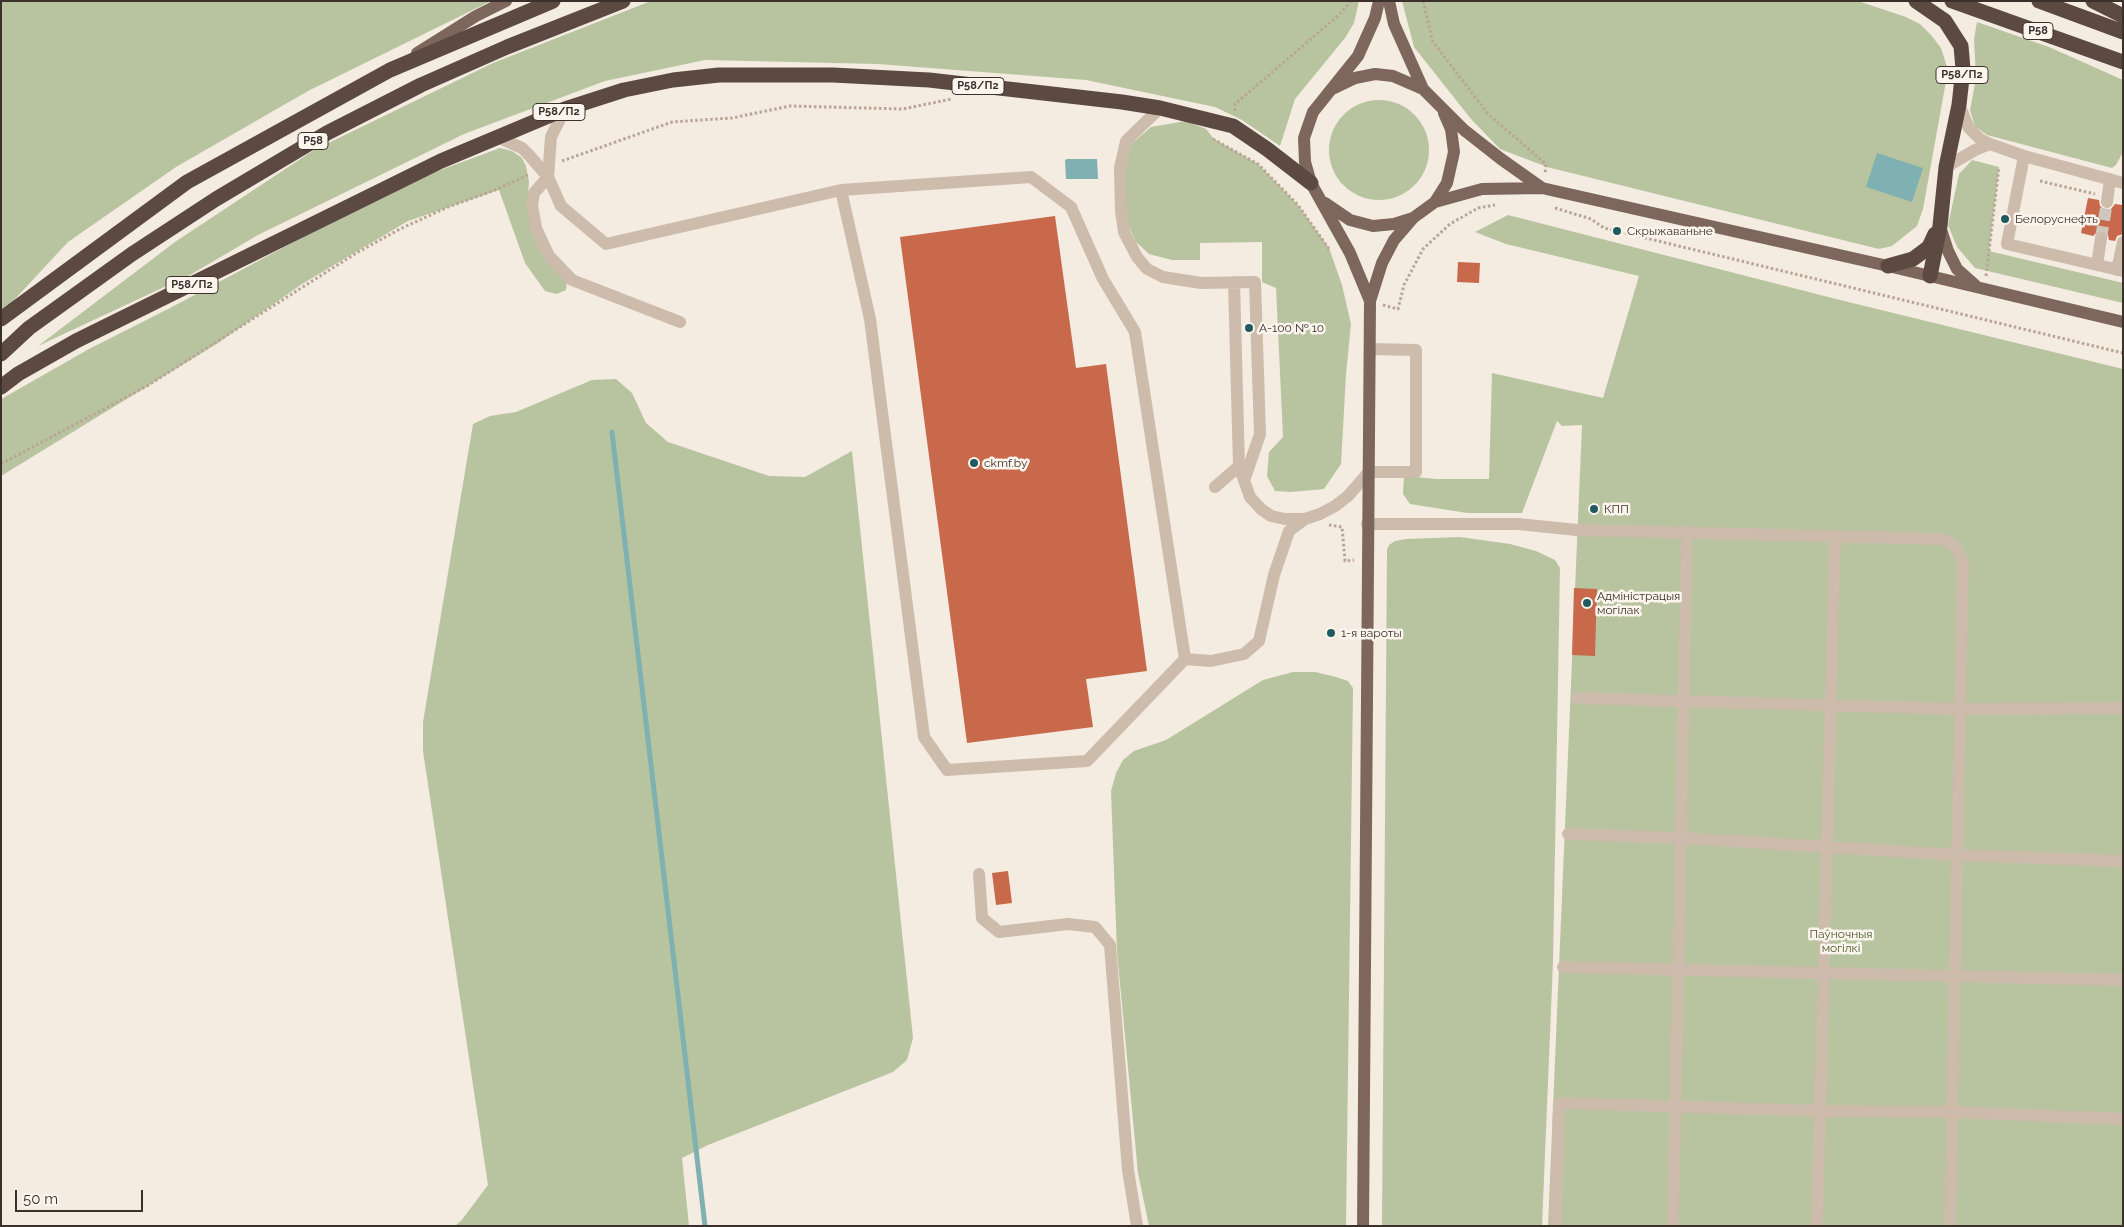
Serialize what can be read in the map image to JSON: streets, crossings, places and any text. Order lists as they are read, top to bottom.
{
  "streets": {
    "highway": ["Р58", "Р58/П2"]
  },
  "parks": ["Паўночныя могілкі"],
  "places": [
    "Белоруснефть",
    "Скрыжаваньне",
    "А-100 № 10",
    "ckmf.by",
    "КПП",
    "Адміністрацыя могілак",
    "1-я вароты"
  ],
  "scale_bar": "50 m"
}
